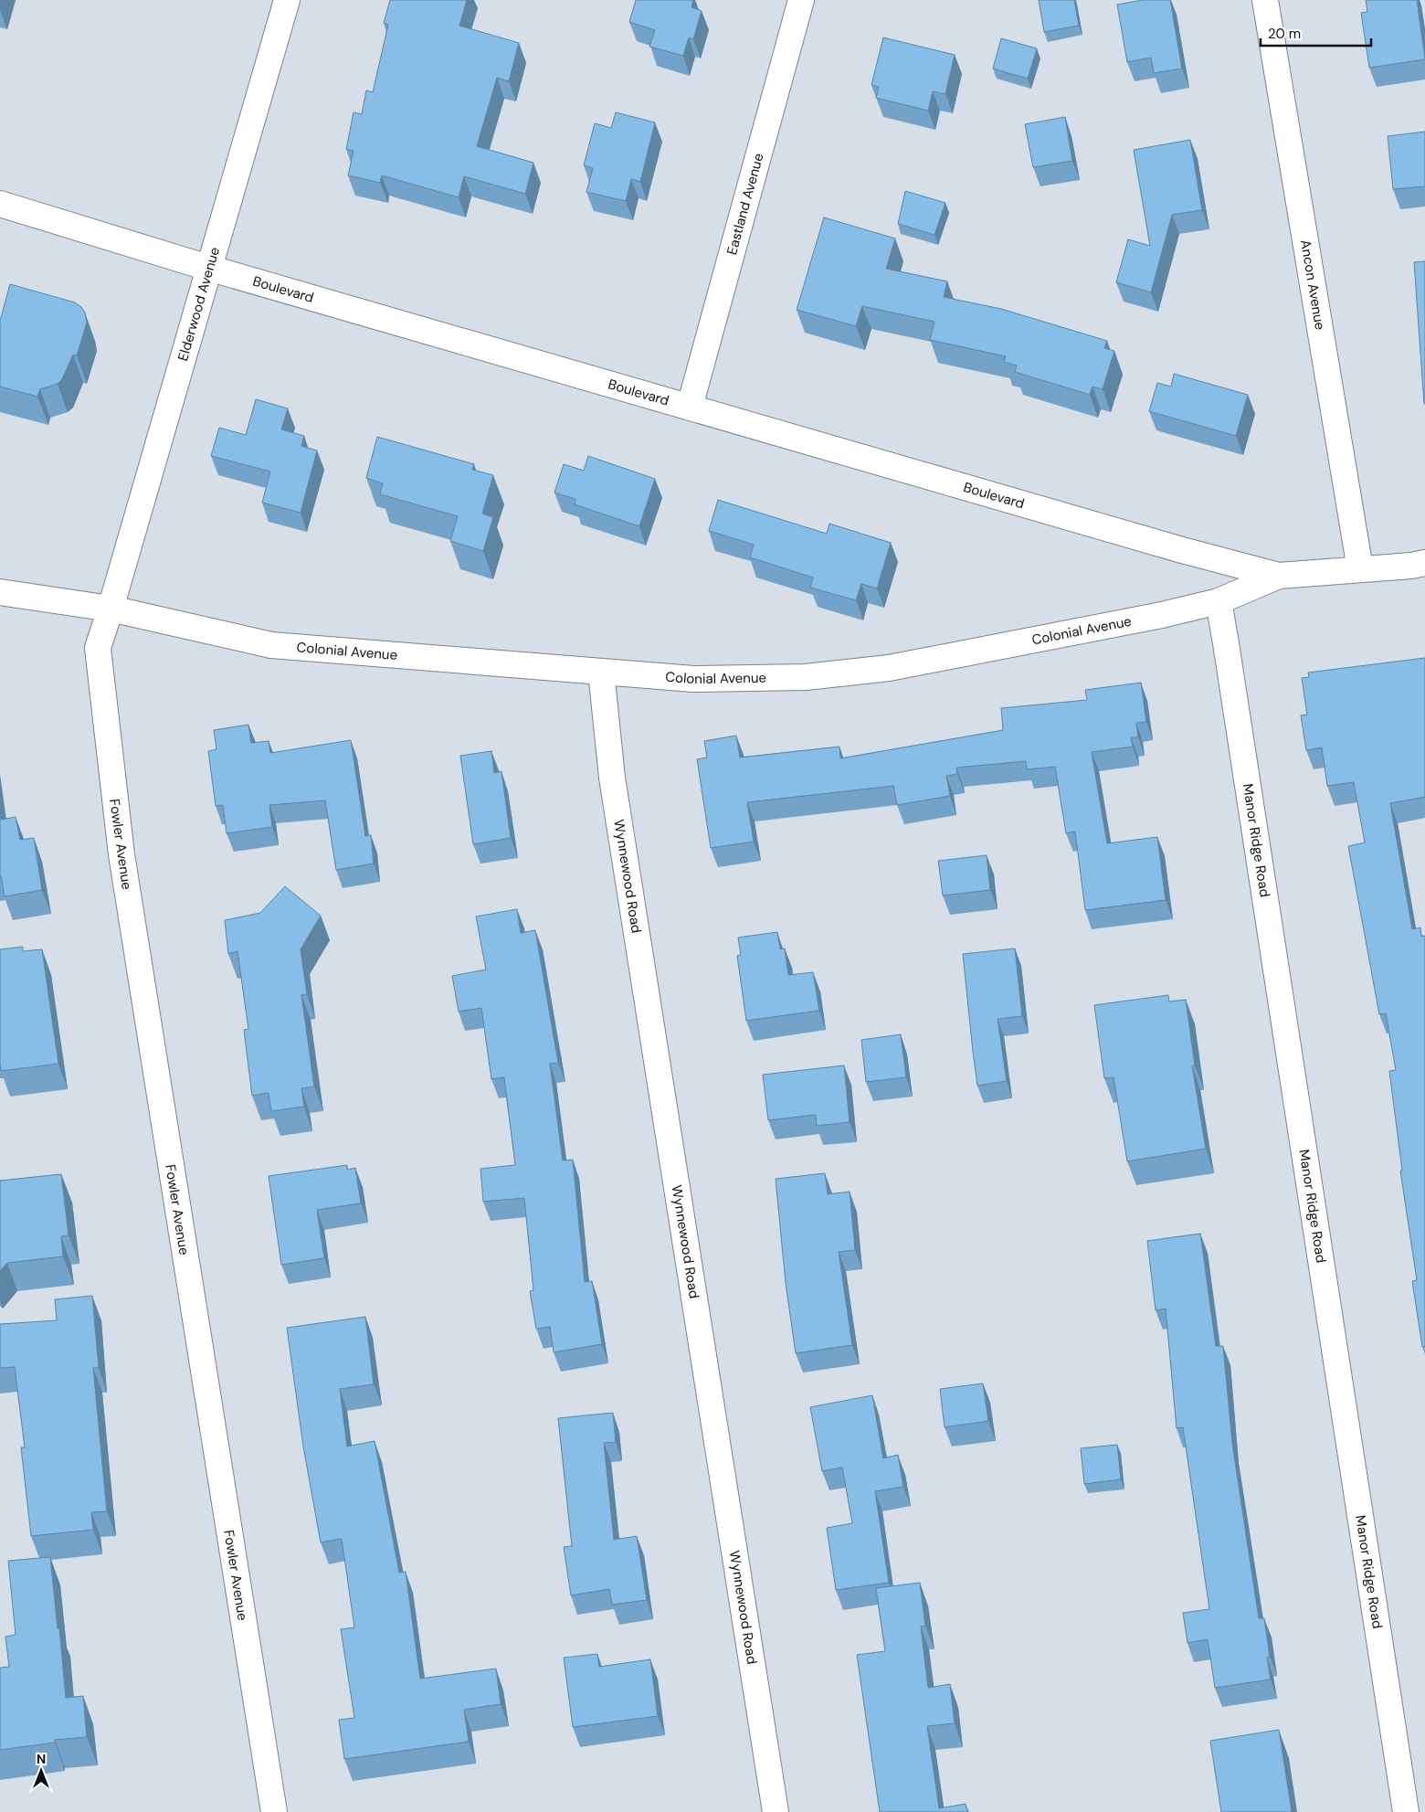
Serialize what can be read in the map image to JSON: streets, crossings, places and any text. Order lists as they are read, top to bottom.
{
  "streets": {
    "street": [
      "Eastland Avenue",
      "Ancon Avenue",
      "Boulevard",
      "Elderwood Avenue",
      "Colonial Avenue",
      "Manor Ridge Road",
      "Fowler Avenue",
      "Wynnewood Road"
    ]
  },
  "crossings": [
    ["Eastland Avenue", "Boulevard"],
    ["Ancon Avenue", "Colonial Avenue"],
    ["Boulevard", "Elderwood Avenue"],
    ["Boulevard", "Colonial Avenue"],
    ["Elderwood Avenue", "Colonial Avenue"],
    ["Elderwood Avenue", "Fowler Avenue"],
    ["Colonial Avenue", "Manor Ridge Road"],
    ["Colonial Avenue", "Fowler Avenue"],
    ["Colonial Avenue", "Wynnewood Road"]
  ],
  "scale_bar": "20 m",
  "north": "top"
}
